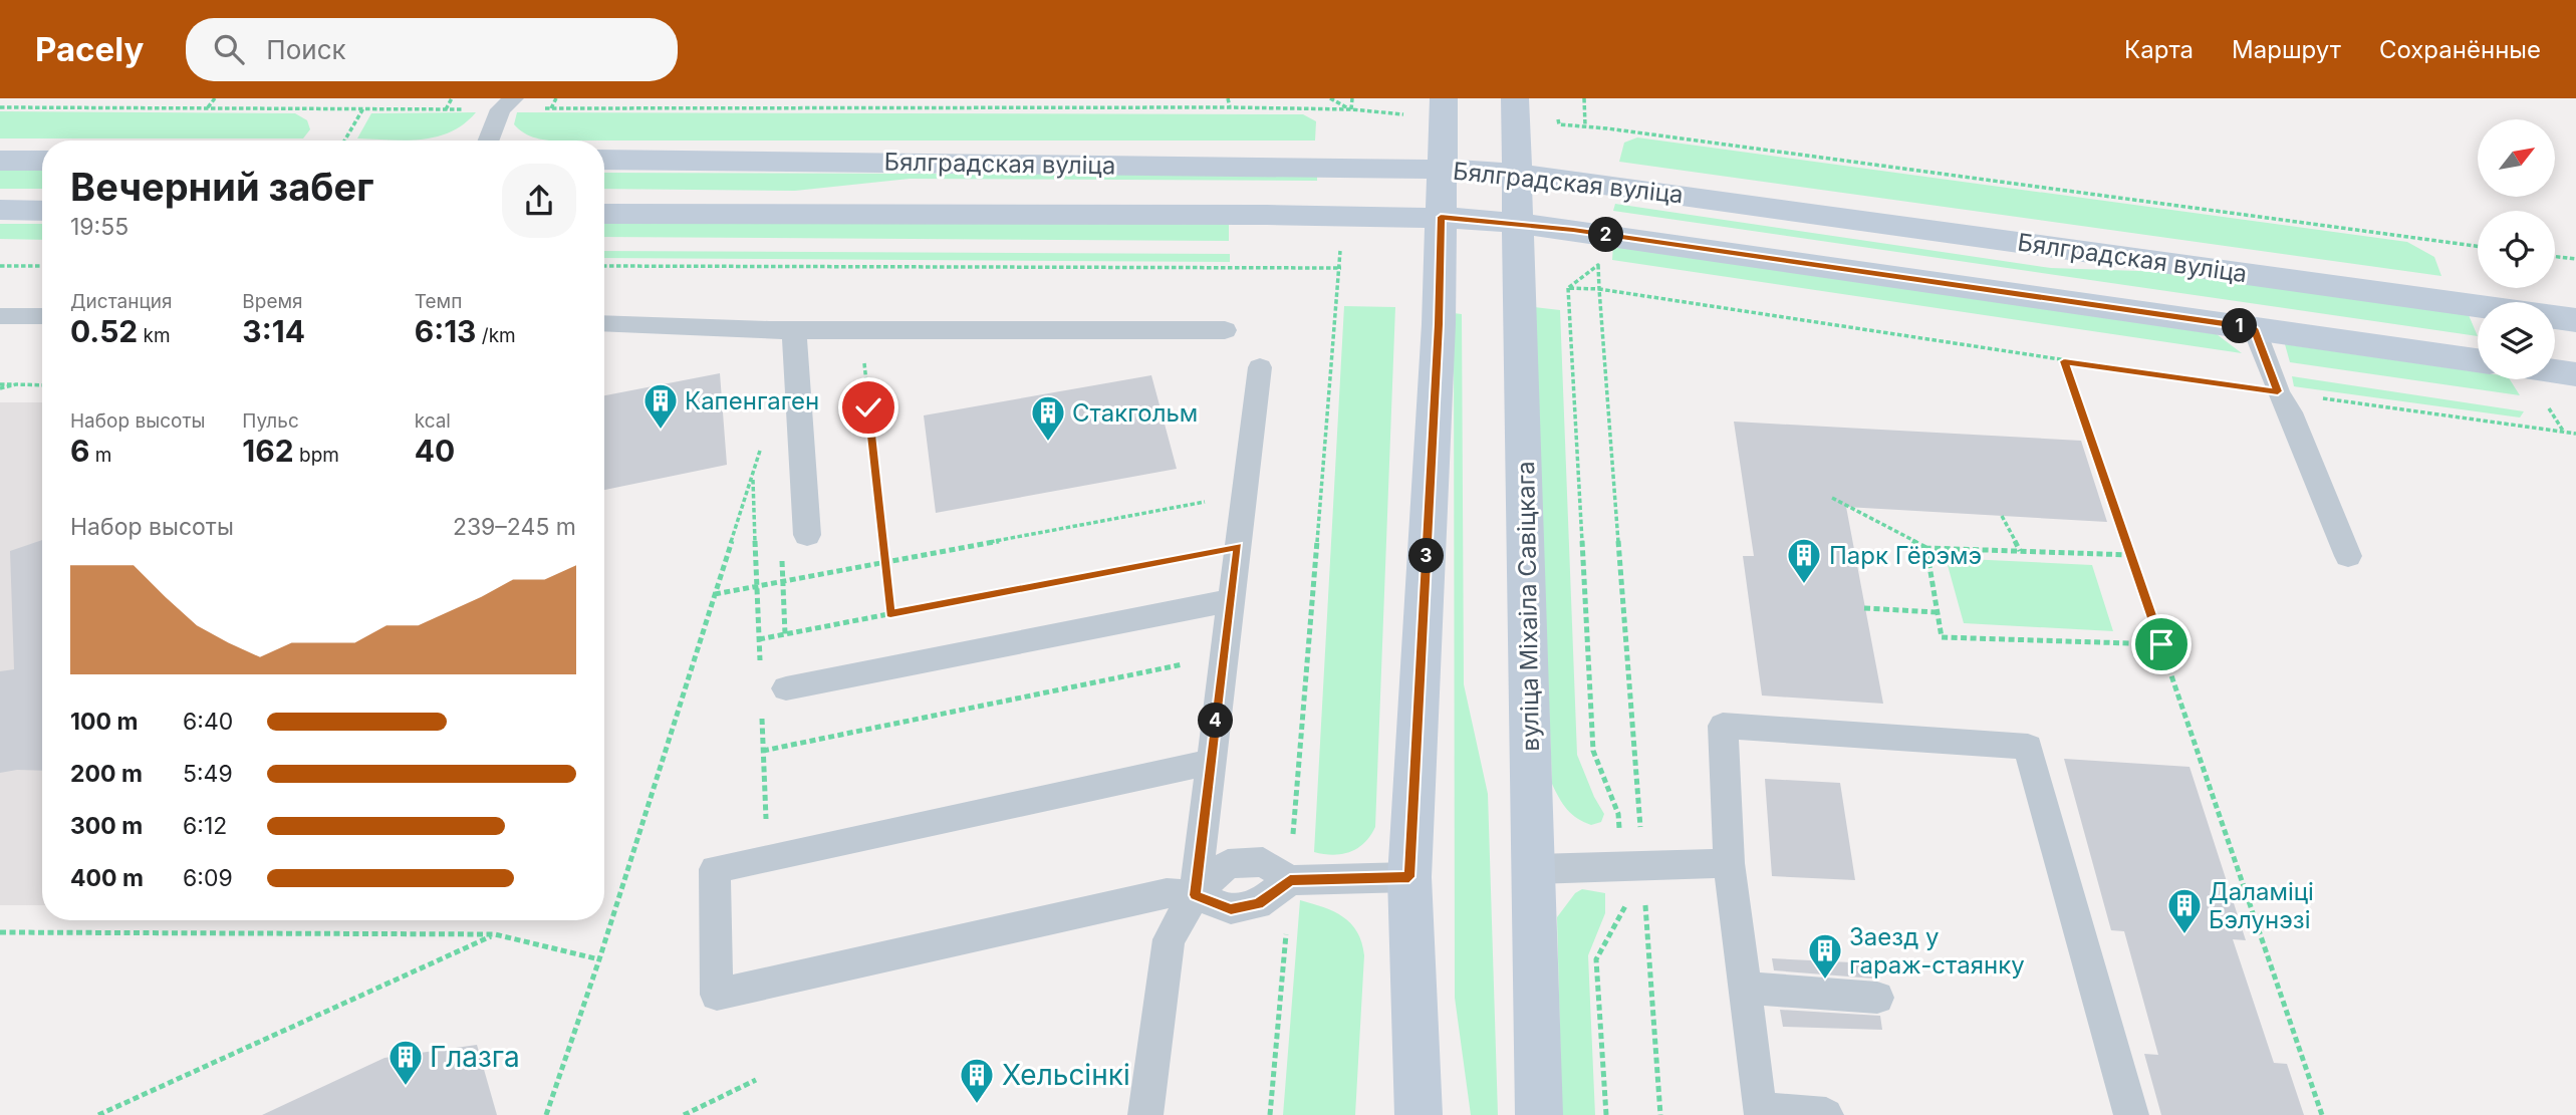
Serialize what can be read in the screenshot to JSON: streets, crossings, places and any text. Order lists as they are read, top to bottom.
{
  "streets": {
    "street": ["Бялградская вуліца", "вуліца Міхаіла Савіцкага"]
  },
  "crossings": [
    ["Бялградская вуліца", "вуліца Міхаіла Савіцкага"]
  ],
  "places": {
    "building": [
      "Капенгаген",
      "Стакгольм",
      "Парк Гёрэмэ",
      "Даламіці Бэлунэзі",
      "Заезд у гараж-стаянку",
      "Глазга",
      "Хельсінкі"
    ]
  },
  "north": "top right",
  "page": {
    "header": "Pacely",
    "search": "Поиск",
    "nav": ["Карта", "Маршрут", "Сохранённые"],
    "heading": ["Вечерний забег", "19:55"],
    "pins": [
      "2",
      "1",
      "3",
      "4"
    ],
    "stats": [
      ["Дистанция", "0.52 km"],
      ["Время", "3:14"],
      ["Темп", "6:13 /km"],
      ["Набор высоты", "6 m"],
      ["Пульс", "162 bpm"],
      ["kcal", "40"]
    ],
    "chart": ["Набор высоты", "239–245 m"],
    "list": [
      {
        "name": "100 m",
        "note": "6:40"
      },
      {
        "name": "200 m",
        "note": "5:49"
      },
      {
        "name": "300 m",
        "note": "6:12"
      },
      {
        "name": "400 m",
        "note": "6:09"
      }
    ]
  }
}
